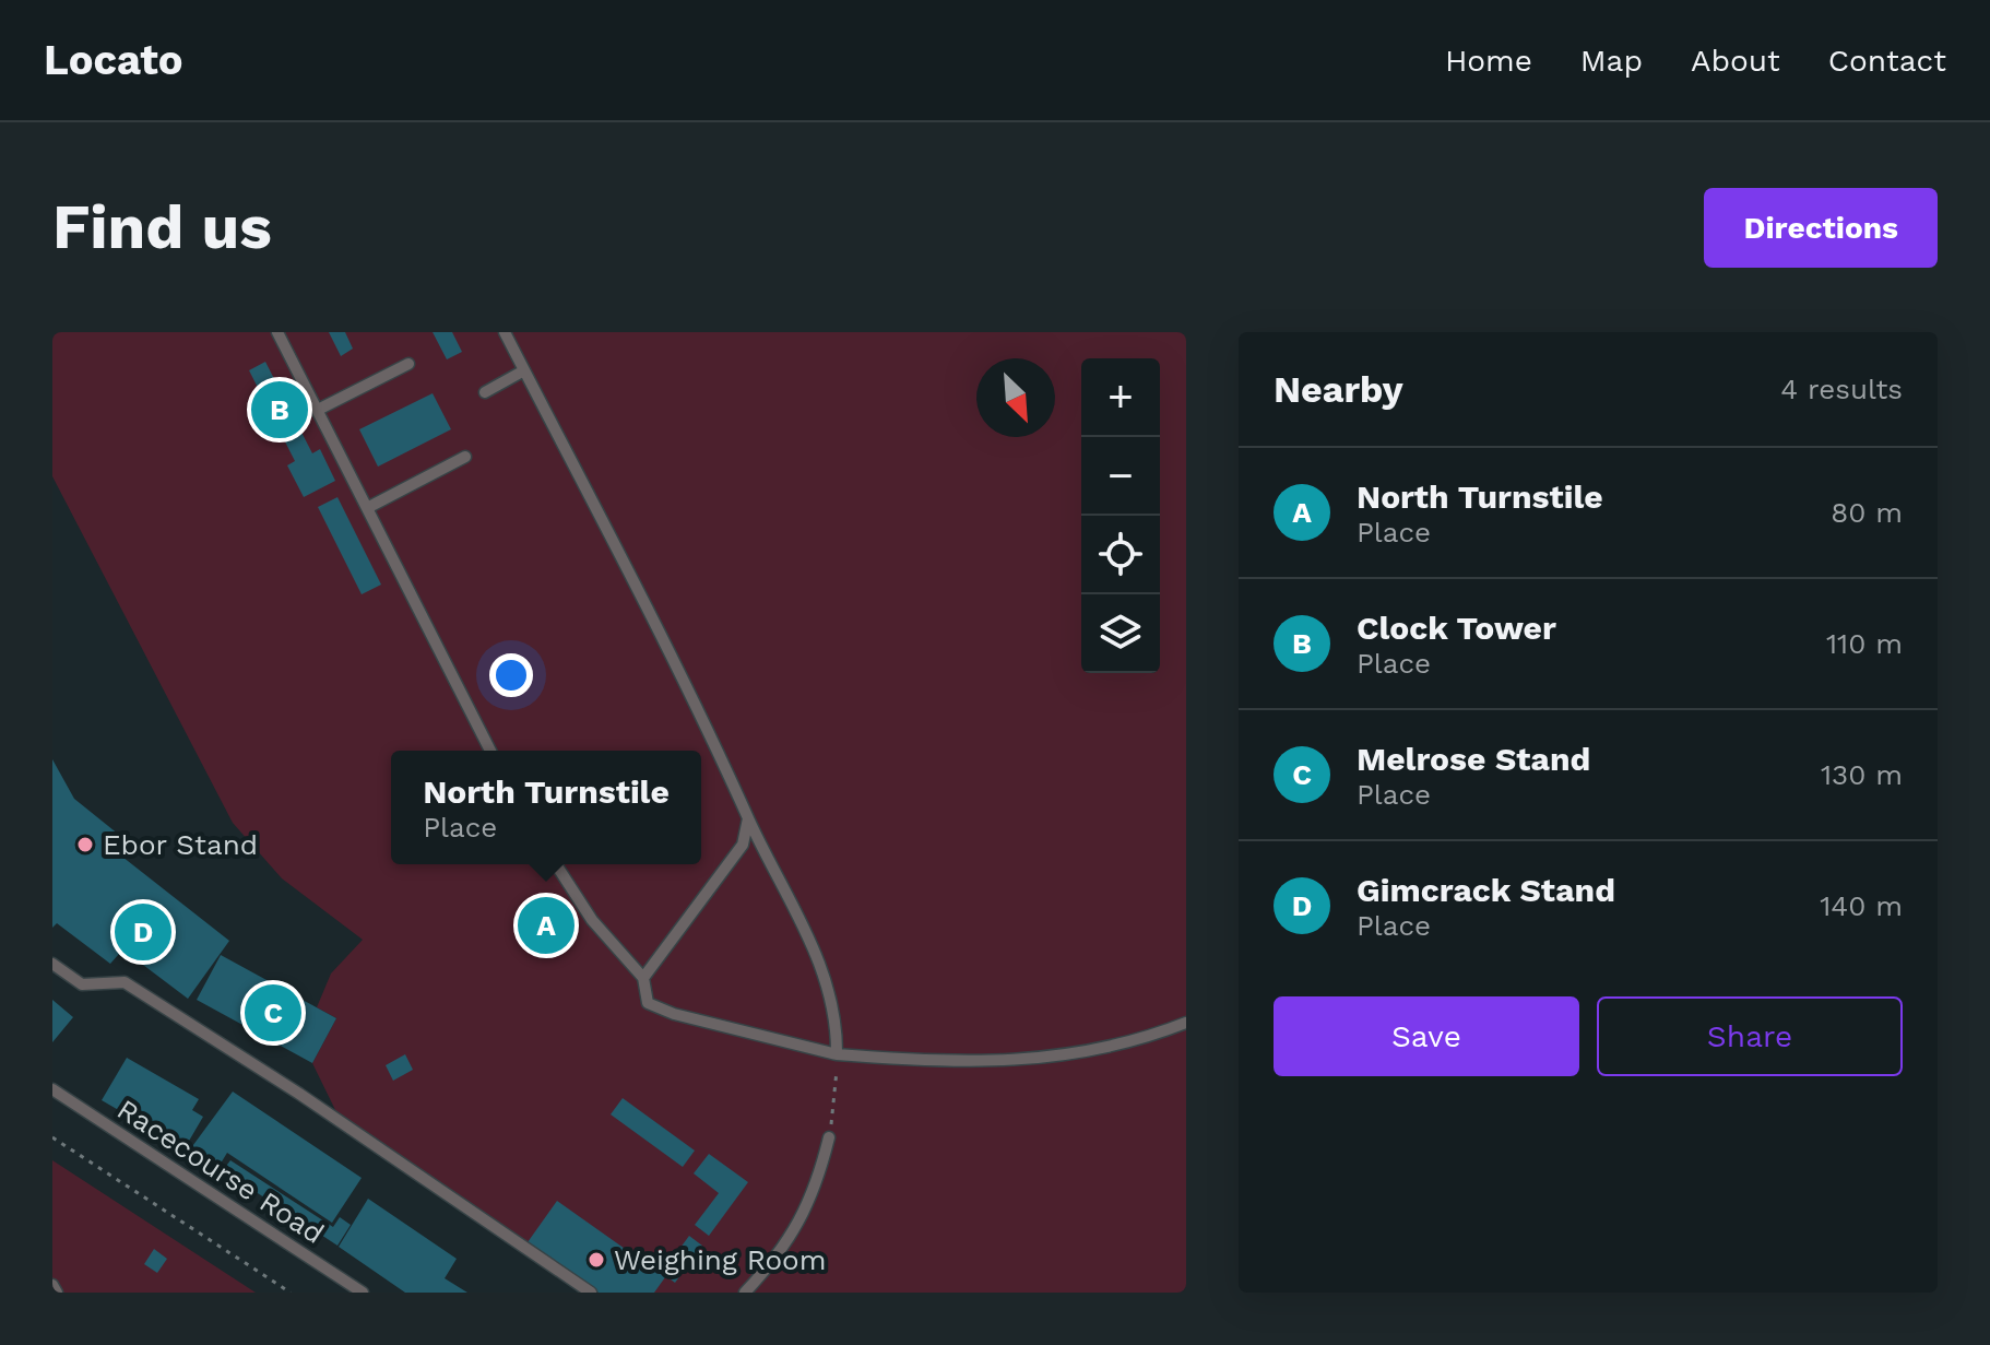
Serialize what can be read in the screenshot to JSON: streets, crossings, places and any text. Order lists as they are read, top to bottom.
{
  "streets": {
    "lane": ["Racecourse Road"]
  },
  "places": ["Ebor Stand", "Weighing Room"],
  "north": "bottom right",
  "page": {
    "header": "Locato",
    "nav": [
      "Home",
      "Map",
      "About",
      "Contact"
    ],
    "buttons": [
      "Directions",
      ["Save", "Share"]
    ],
    "title": "Find us",
    "heading": ["Nearby", "4 results"],
    "map_buttons": ["+", "−"],
    "pins": [
      "B",
      "A",
      "D",
      "C"
    ],
    "list": [
      {
        "mark": "A",
        "name": "North Turnstile",
        "note": "Place",
        "value": "80 m"
      },
      {
        "mark": "B",
        "name": "Clock Tower",
        "note": "Place",
        "value": "110 m"
      },
      {
        "mark": "C",
        "name": "Melrose Stand",
        "note": "Place",
        "value": "130 m"
      },
      {
        "mark": "D",
        "name": "Gimcrack Stand",
        "note": "Place",
        "value": "140 m"
      }
    ],
    "popup": ["North Turnstile", "Place"]
  }
}
